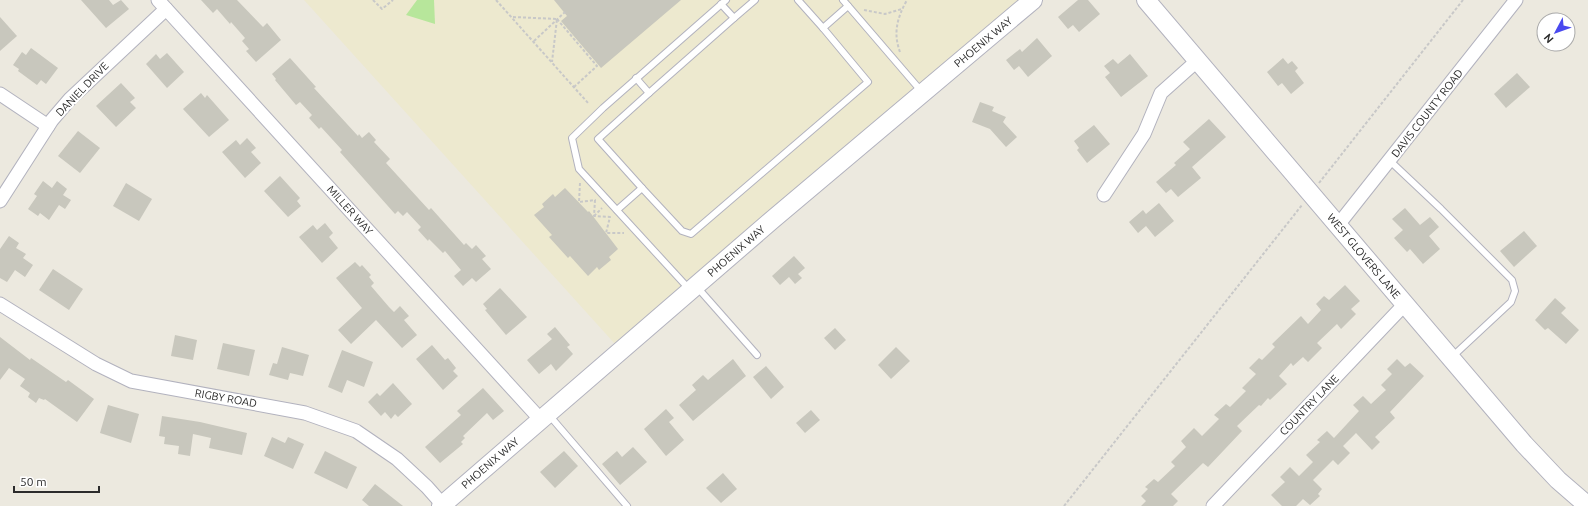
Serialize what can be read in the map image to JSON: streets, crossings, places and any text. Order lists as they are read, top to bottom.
{
  "streets": {
    "street": [
      "PHOENIX WAY",
      "DANIEL DRIVE",
      "DAVIS COUNTY ROAD",
      "MILLER WAY",
      "WEST GLOVERS LANE",
      "RIGBY ROAD",
      "COUNTRY LANE"
    ]
  },
  "crossings": [
    ["PHOENIX WAY", "MILLER WAY"],
    ["PHOENIX WAY", "RIGBY ROAD"],
    ["DANIEL DRIVE", "MILLER WAY"],
    ["DAVIS COUNTY ROAD", "WEST GLOVERS LANE"],
    ["WEST GLOVERS LANE", "COUNTRY LANE"]
  ],
  "scale_bar": "50 m",
  "north": "bottom left"
}
